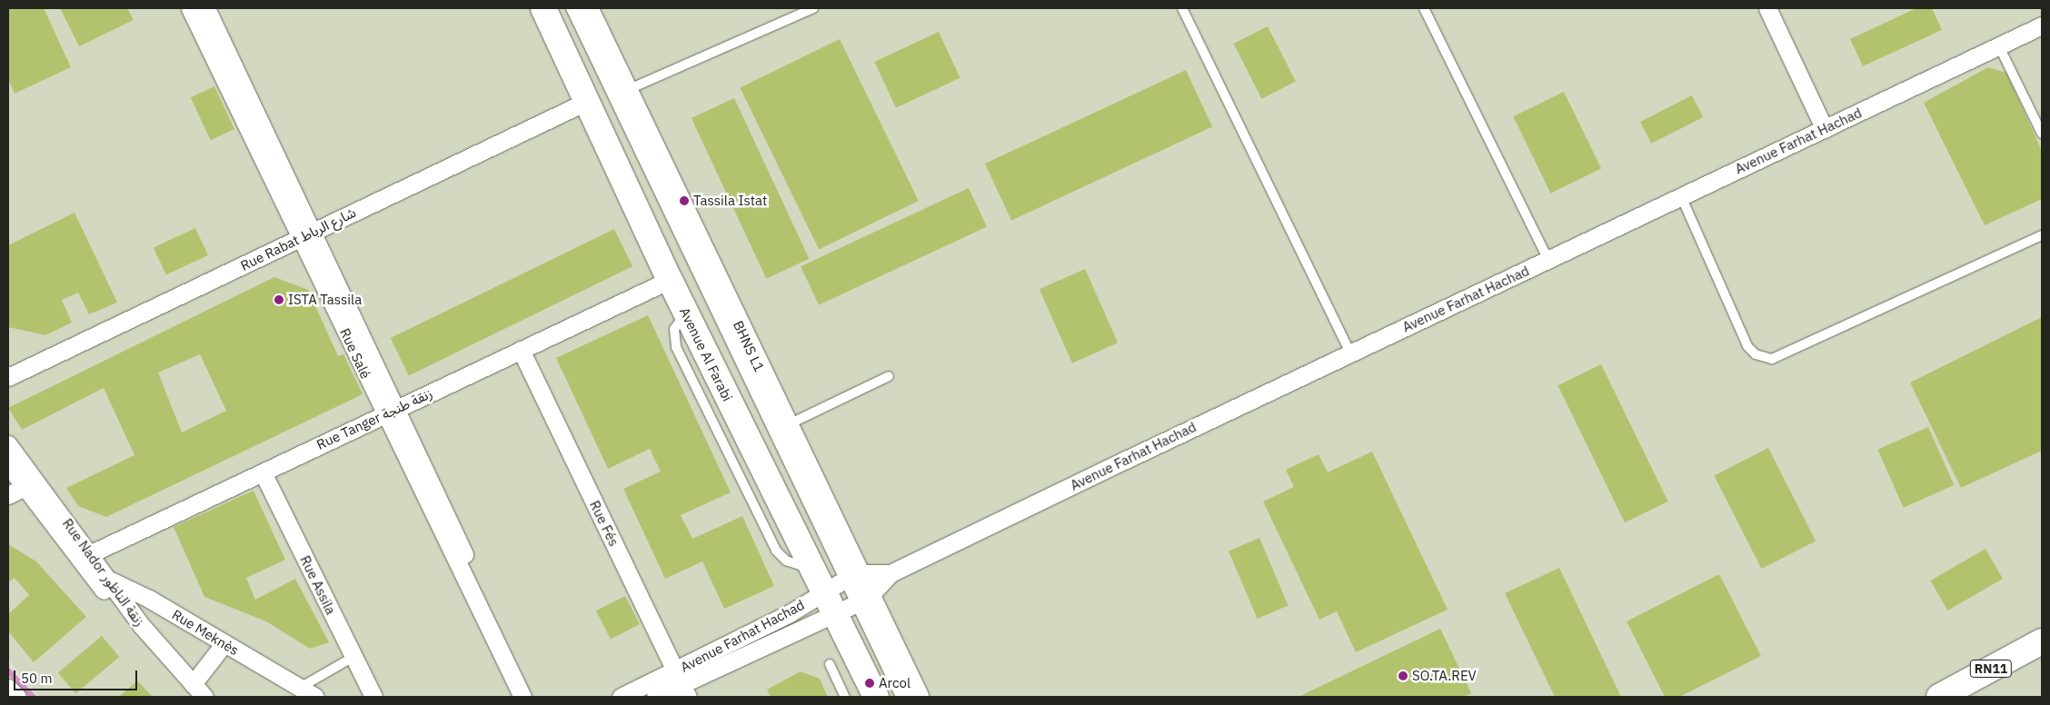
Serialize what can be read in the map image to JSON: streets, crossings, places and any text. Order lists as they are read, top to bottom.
{
  "streets": {
    "street": [
      "Avenue Farhat Hachad",
      "Rue Rabat شارع الرباط",
      "Rue Salé",
      "Avenue Al Farabi",
      "Rue Tanger زنقة طنجة",
      "Rue Fés",
      "Rue Nador زنقة الناظور",
      "Rue Assila",
      "Rue Meknès",
      "RN11"
    ],
    "lane": ["BHNS L1"]
  },
  "crossings": [
    ["Avenue Farhat Hachad", "BHNS L1"],
    ["Avenue Farhat Hachad", "Avenue Al Farabi"],
    ["Avenue Farhat Hachad", "Rue Fés"],
    ["Rue Rabat شارع الرباط", "Rue Salé"],
    ["Rue Rabat شارع الرباط", "Avenue Al Farabi"],
    ["BHNS L1", "Avenue Al Farabi"],
    ["Rue Salé", "Rue Tanger زنقة طنجة"],
    ["Avenue Al Farabi", "Rue Tanger زنقة طنجة"],
    ["Rue Tanger زنقة طنجة", "Rue Fés"],
    ["Rue Tanger زنقة طنجة", "Rue Nador زنقة الناظور"],
    ["Rue Tanger زنقة طنجة", "Rue Assila"],
    ["Rue Nador زنقة الناظور", "Rue Meknès"]
  ],
  "places": [
    "Tassila Istat",
    "ISTA Tassila",
    "SO.TA.REV",
    "Arcol"
  ],
  "scale_bar": "50 m"
}
